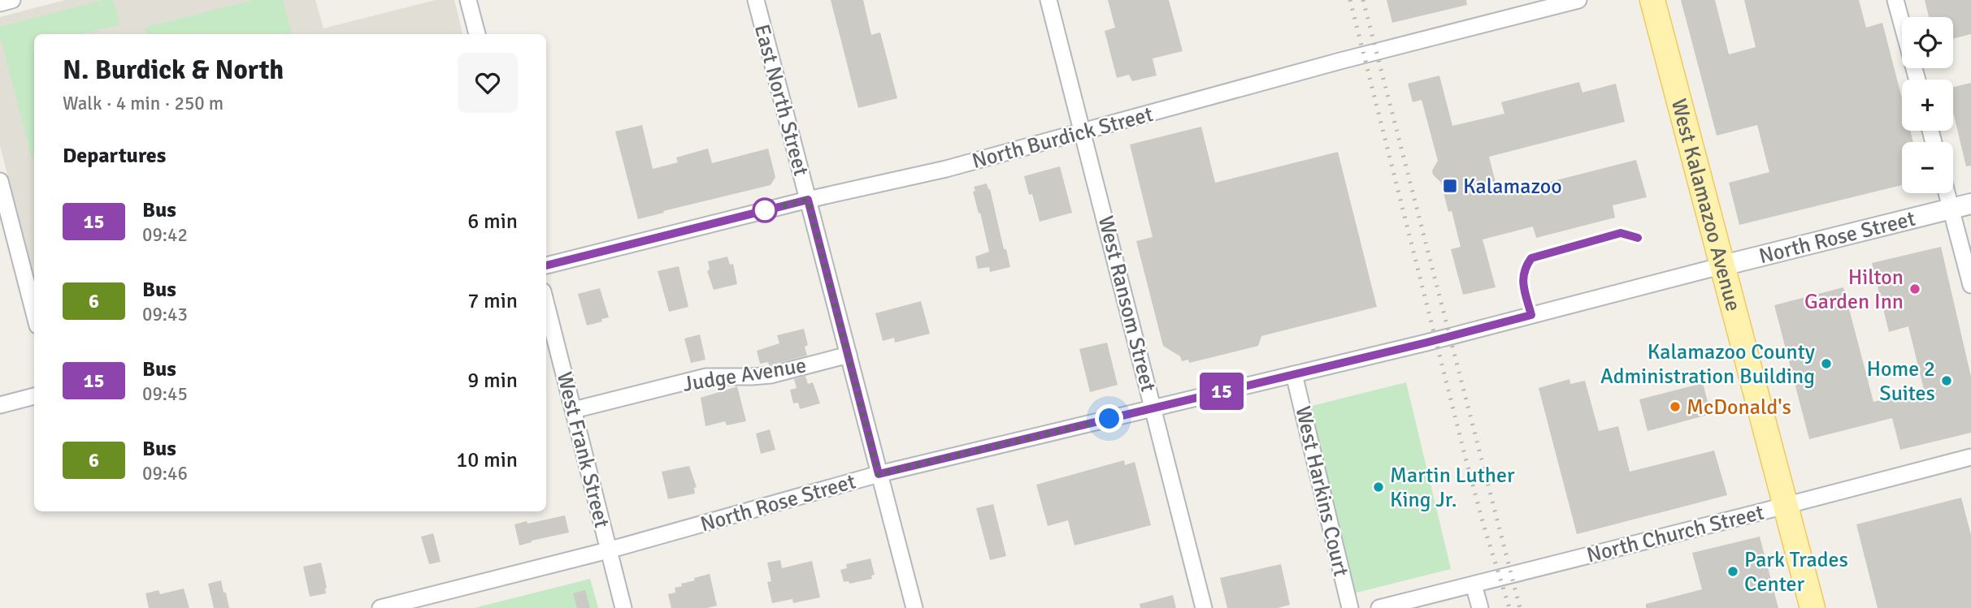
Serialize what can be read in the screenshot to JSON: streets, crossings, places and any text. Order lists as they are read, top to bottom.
{
  "streets": {
    "main road": ["West Kalamazoo Avenue"],
    "street": [
      "East North Street",
      "North Burdick Street",
      "North Rose Street",
      "West Ransom Street",
      "Judge Avenue",
      "West Frank Street",
      "West Harkins Court",
      "North Church Street"
    ]
  },
  "crossings": [
    ["East North Street", "North Burdick Street"],
    ["East North Street", "North Rose Street"],
    ["East North Street", "Judge Avenue"],
    ["North Burdick Street", "West Ransom Street"],
    ["West Kalamazoo Avenue", "North Rose Street"],
    ["West Kalamazoo Avenue", "North Church Street"],
    ["North Rose Street", "West Ransom Street"],
    ["North Rose Street", "West Frank Street"],
    ["North Rose Street", "West Harkins Court"],
    ["Judge Avenue", "West Frank Street"]
  ],
  "places": {
    "transit": ["Kalamazoo"],
    "other": [
      "Hilton Garden Inn",
      "Kalamazoo County Administration Building",
      "Home 2 Suites",
      "McDonald's",
      "Martin Luther King Jr.",
      "Park Trades Center"
    ]
  },
  "lines": ["bus line 15"],
  "page": {
    "on_map": "15",
    "map_buttons": ["+", "−"],
    "heading": [
      ["N. Burdick & North", "Walk · 4 min · 250 m"],
      "Departures"
    ],
    "list": [
      {
        "mark": "15",
        "name": "Bus",
        "note": "09:42",
        "value": "6 min"
      },
      {
        "mark": "6",
        "name": "Bus",
        "note": "09:43",
        "value": "7 min"
      },
      {
        "mark": "15",
        "name": "Bus",
        "note": "09:45",
        "value": "9 min"
      },
      {
        "mark": "6",
        "name": "Bus",
        "note": "09:46",
        "value": "10 min"
      }
    ]
  }
}
